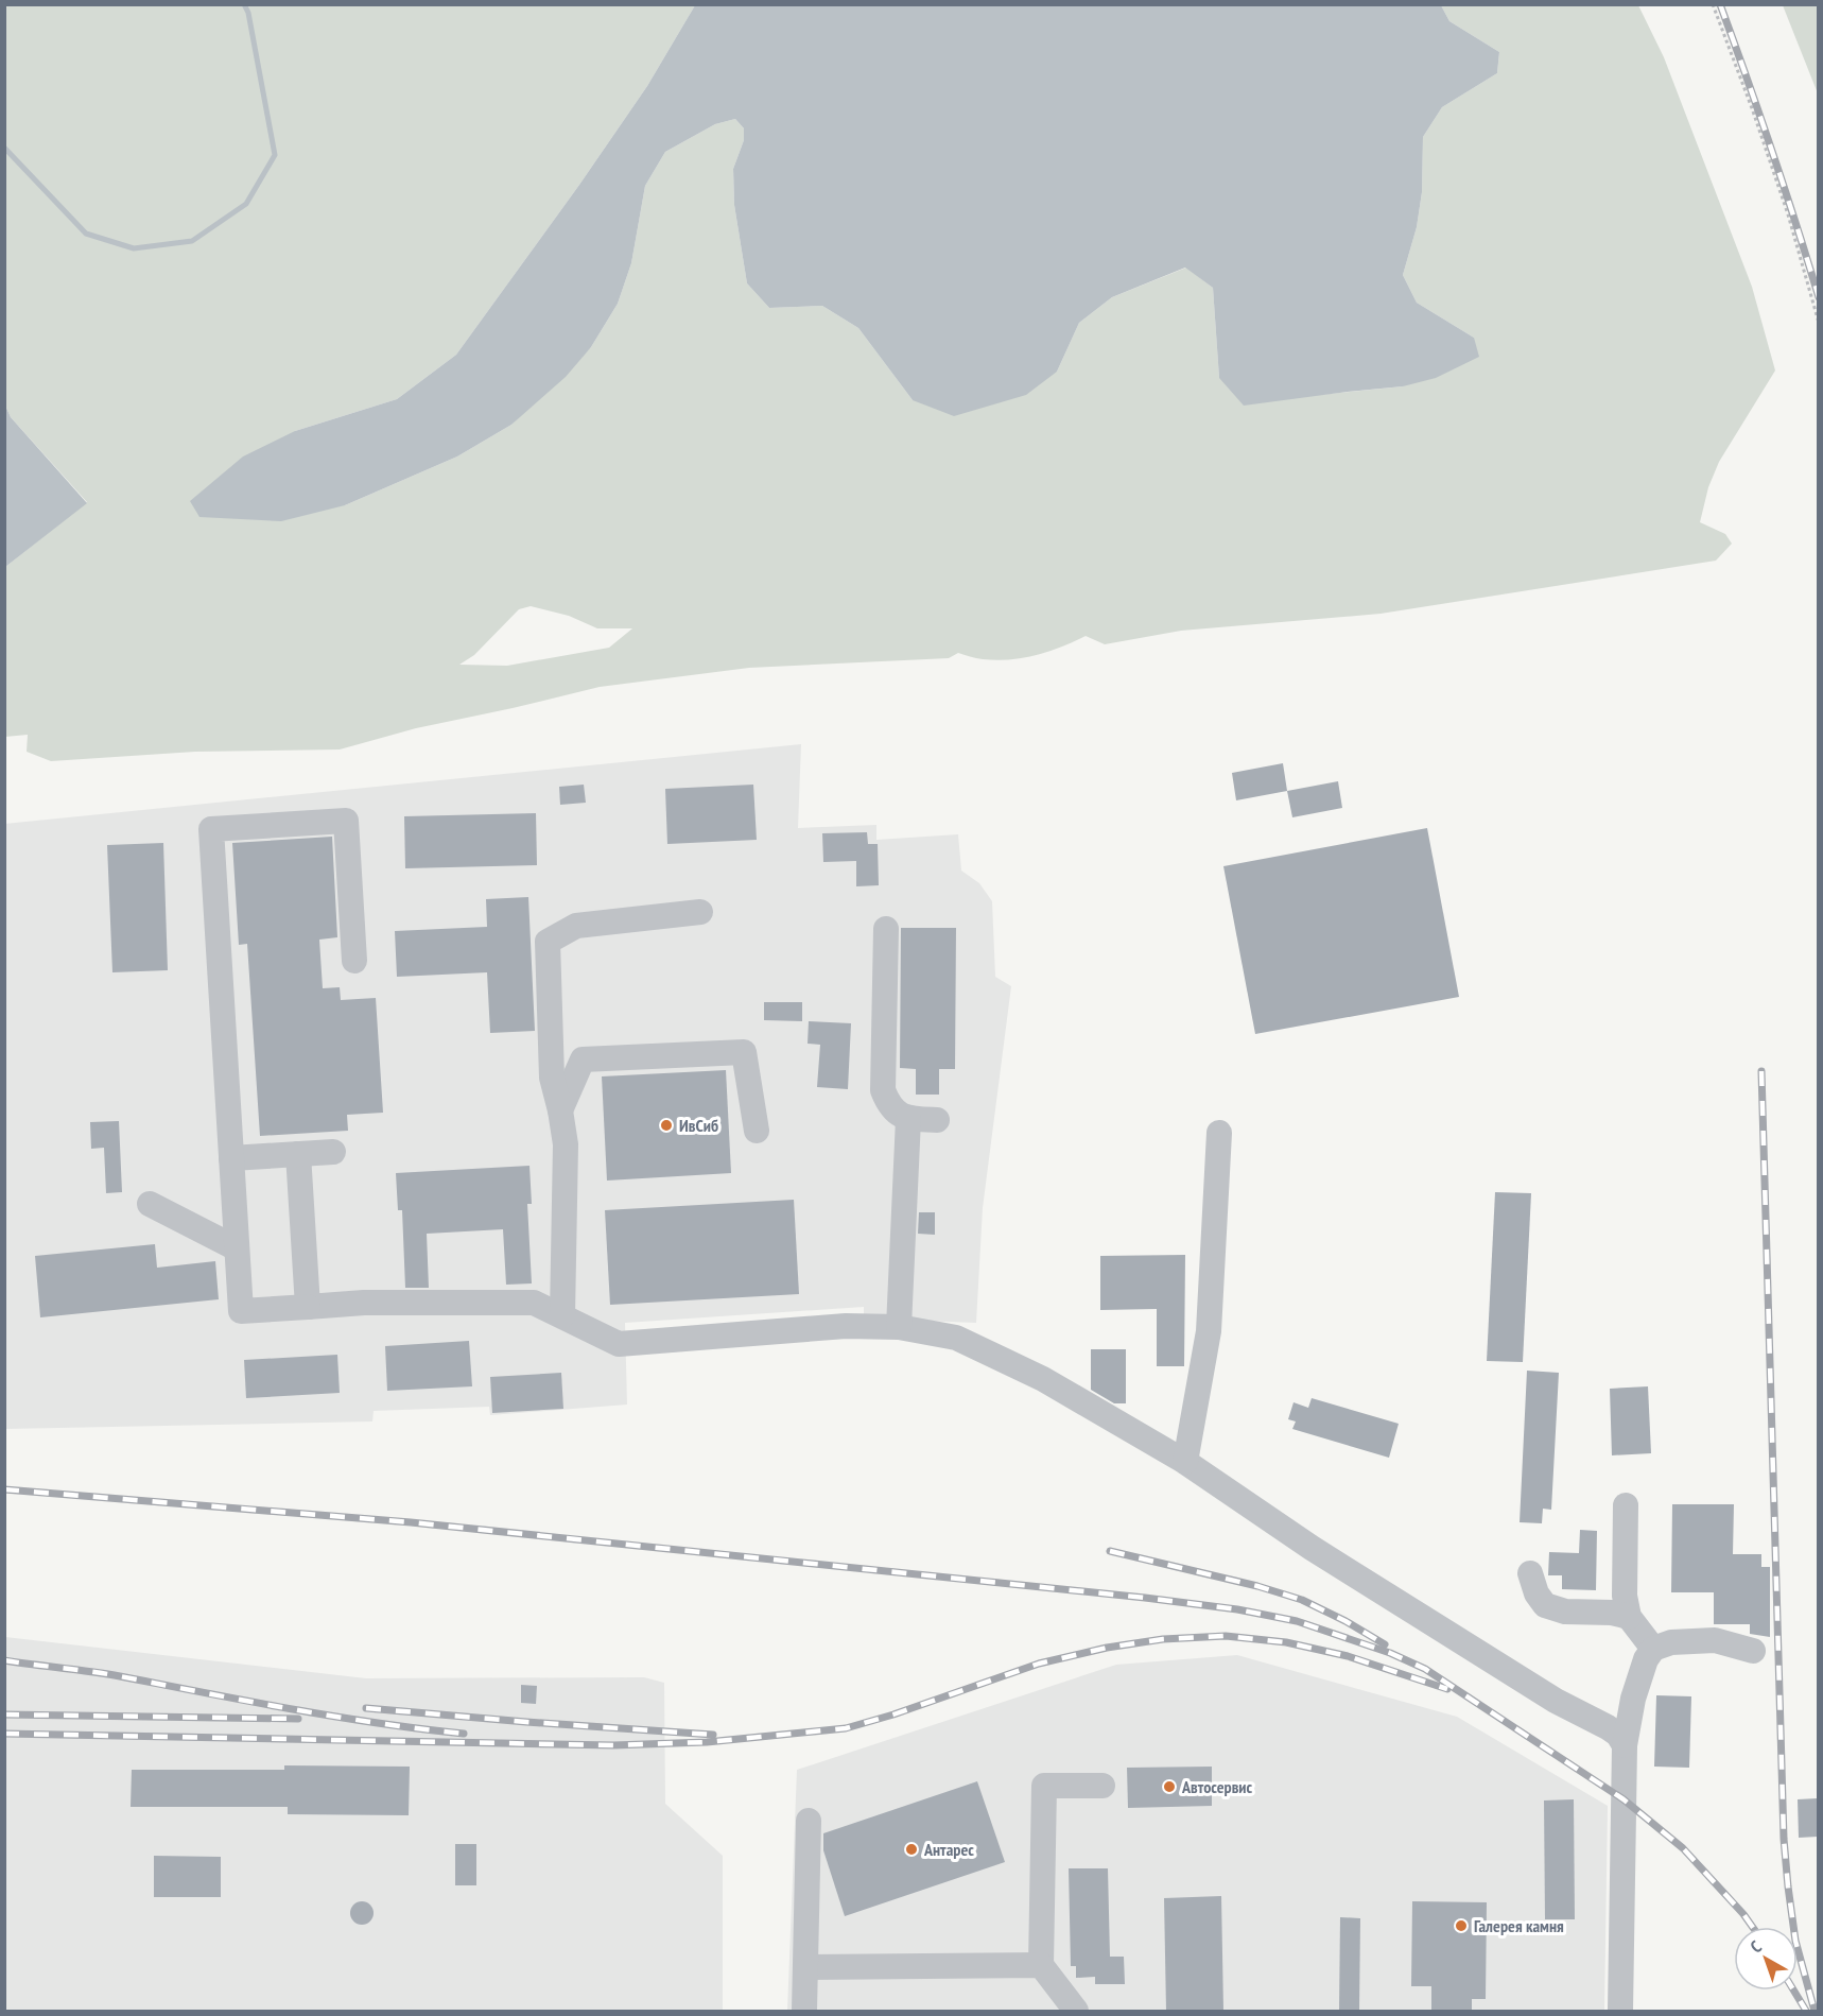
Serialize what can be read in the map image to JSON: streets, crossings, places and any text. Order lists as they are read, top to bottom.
{
  "places": [
    "ИвСиб",
    "Автосервис",
    "Антарес",
    "Галерея камня"
  ],
  "north": "top left"
}
